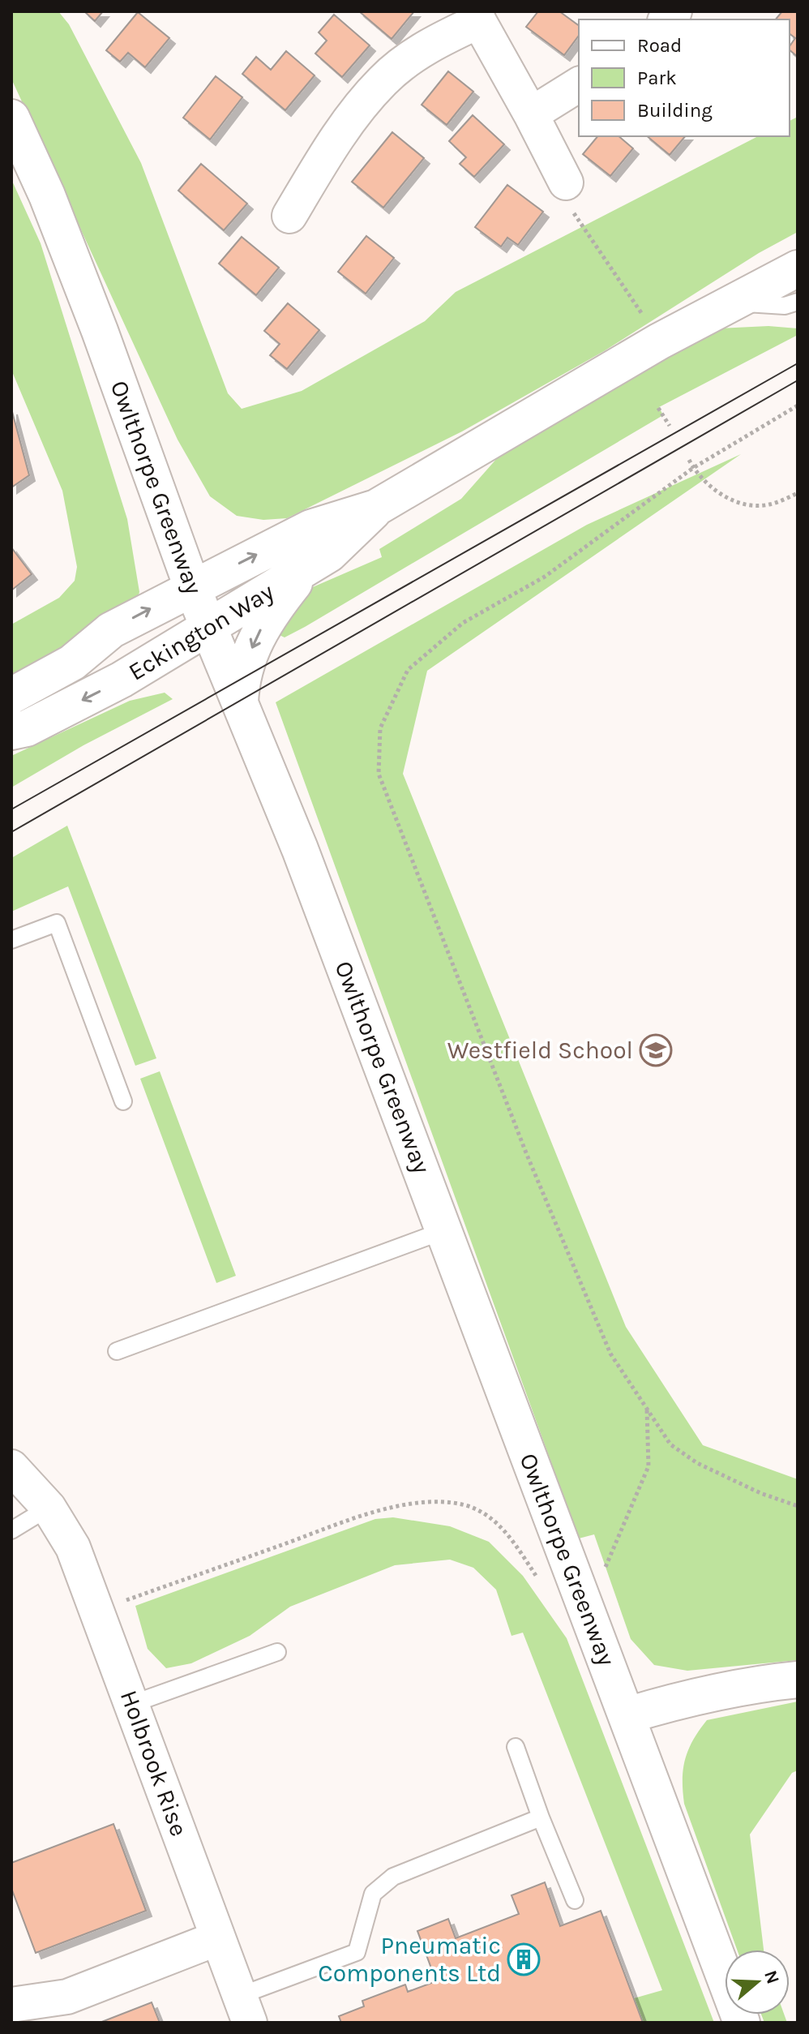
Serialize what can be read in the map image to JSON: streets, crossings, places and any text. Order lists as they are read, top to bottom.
{
  "streets": {
    "street": ["Owlthorpe Greenway", "Eckington Way", "Holbrook Rise"]
  },
  "crossings": [
    ["Owlthorpe Greenway", "Eckington Way"]
  ],
  "places": {
    "school or university": ["Westfield School"],
    "building": ["Pneumatic Components Ltd"]
  },
  "legend": ["Road", "Park", "Building"],
  "north": "right"
}
